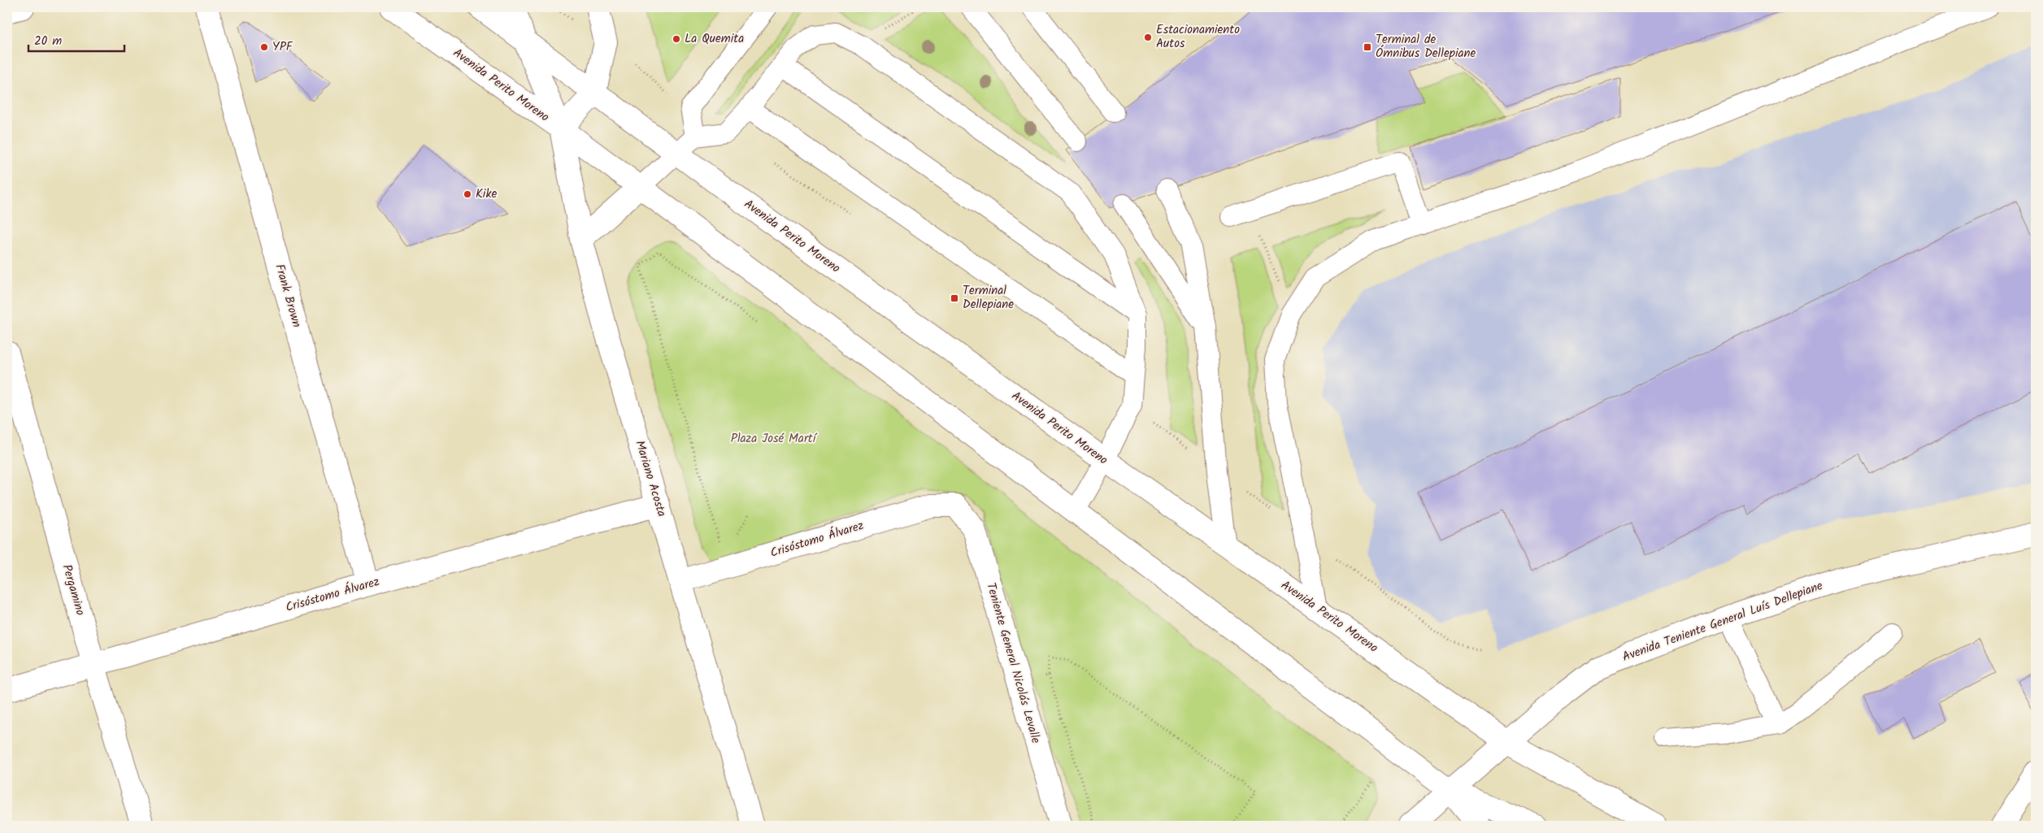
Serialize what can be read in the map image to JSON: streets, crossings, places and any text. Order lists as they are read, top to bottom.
{
  "streets": {
    "main road": [
      "Avenida Perito Moreno",
      "Frank Brown",
      "Mariano Acosta",
      "Crisóstomo Álvarez",
      "Pergamino",
      "Avenida Teniente General Luís Dellepiane",
      "Teniente General Nicolás Levalle"
    ]
  },
  "crossings": [
    ["Avenida Perito Moreno", "Mariano Acosta"],
    ["Avenida Perito Moreno", "Avenida Teniente General Luís Dellepiane"],
    ["Frank Brown", "Crisóstomo Álvarez"],
    ["Mariano Acosta", "Crisóstomo Álvarez"],
    ["Crisóstomo Álvarez", "Pergamino"],
    ["Crisóstomo Álvarez", "Teniente General Nicolás Levalle"]
  ],
  "parks": ["Plaza José Martí"],
  "places": {
    "other": [
      "Estacionamiento Autos",
      "La Quemita",
      "YPF",
      "Kike"
    ],
    "transit": ["Terminal de Ómnibus Dellepiane", "Terminal Dellepiane"]
  },
  "scale_bar": "20 m"
}
